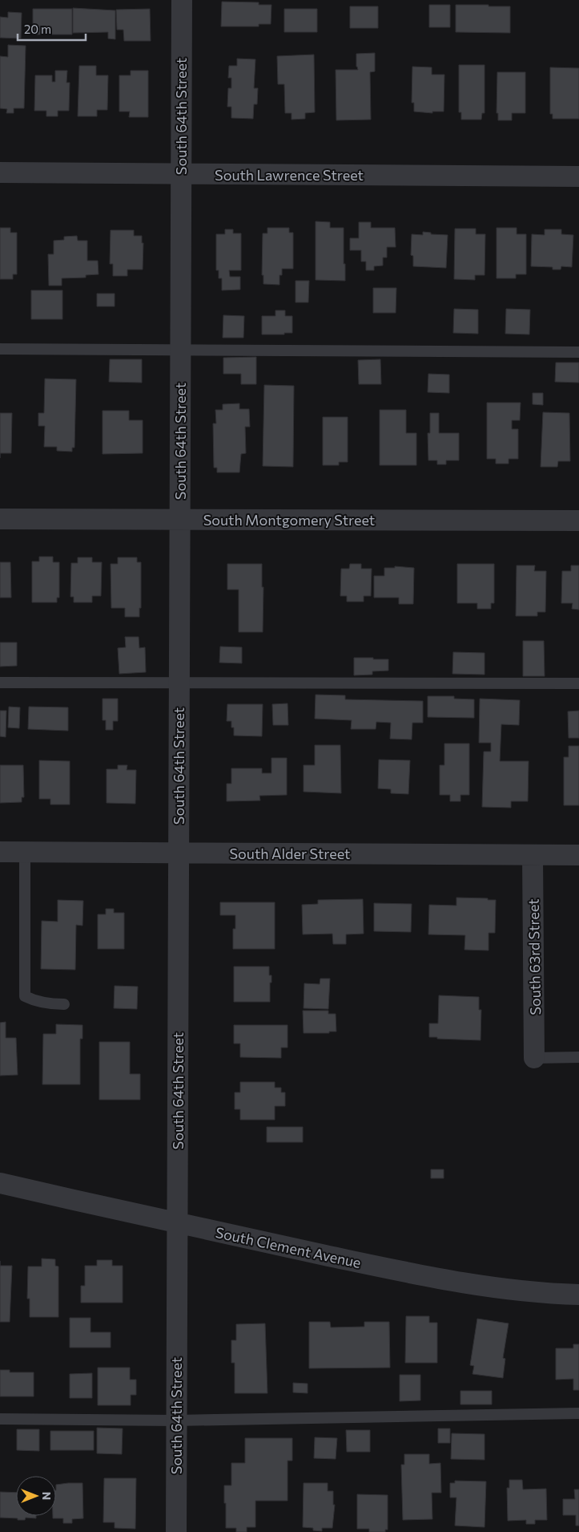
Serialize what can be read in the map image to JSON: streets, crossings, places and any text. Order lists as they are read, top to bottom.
{
  "streets": {
    "street": [
      "South 64th Street",
      "South Lawrence Street",
      "South Montgomery Street",
      "South Alder Street",
      "South 63rd Street",
      "South Clement Avenue"
    ]
  },
  "crossings": [
    ["South 64th Street", "South Lawrence Street"],
    ["South 64th Street", "South Montgomery Street"],
    ["South 64th Street", "South Alder Street"],
    ["South 64th Street", "South Clement Avenue"],
    ["South Alder Street", "South 63rd Street"]
  ],
  "scale_bar": "20 m",
  "north": "right"
}
